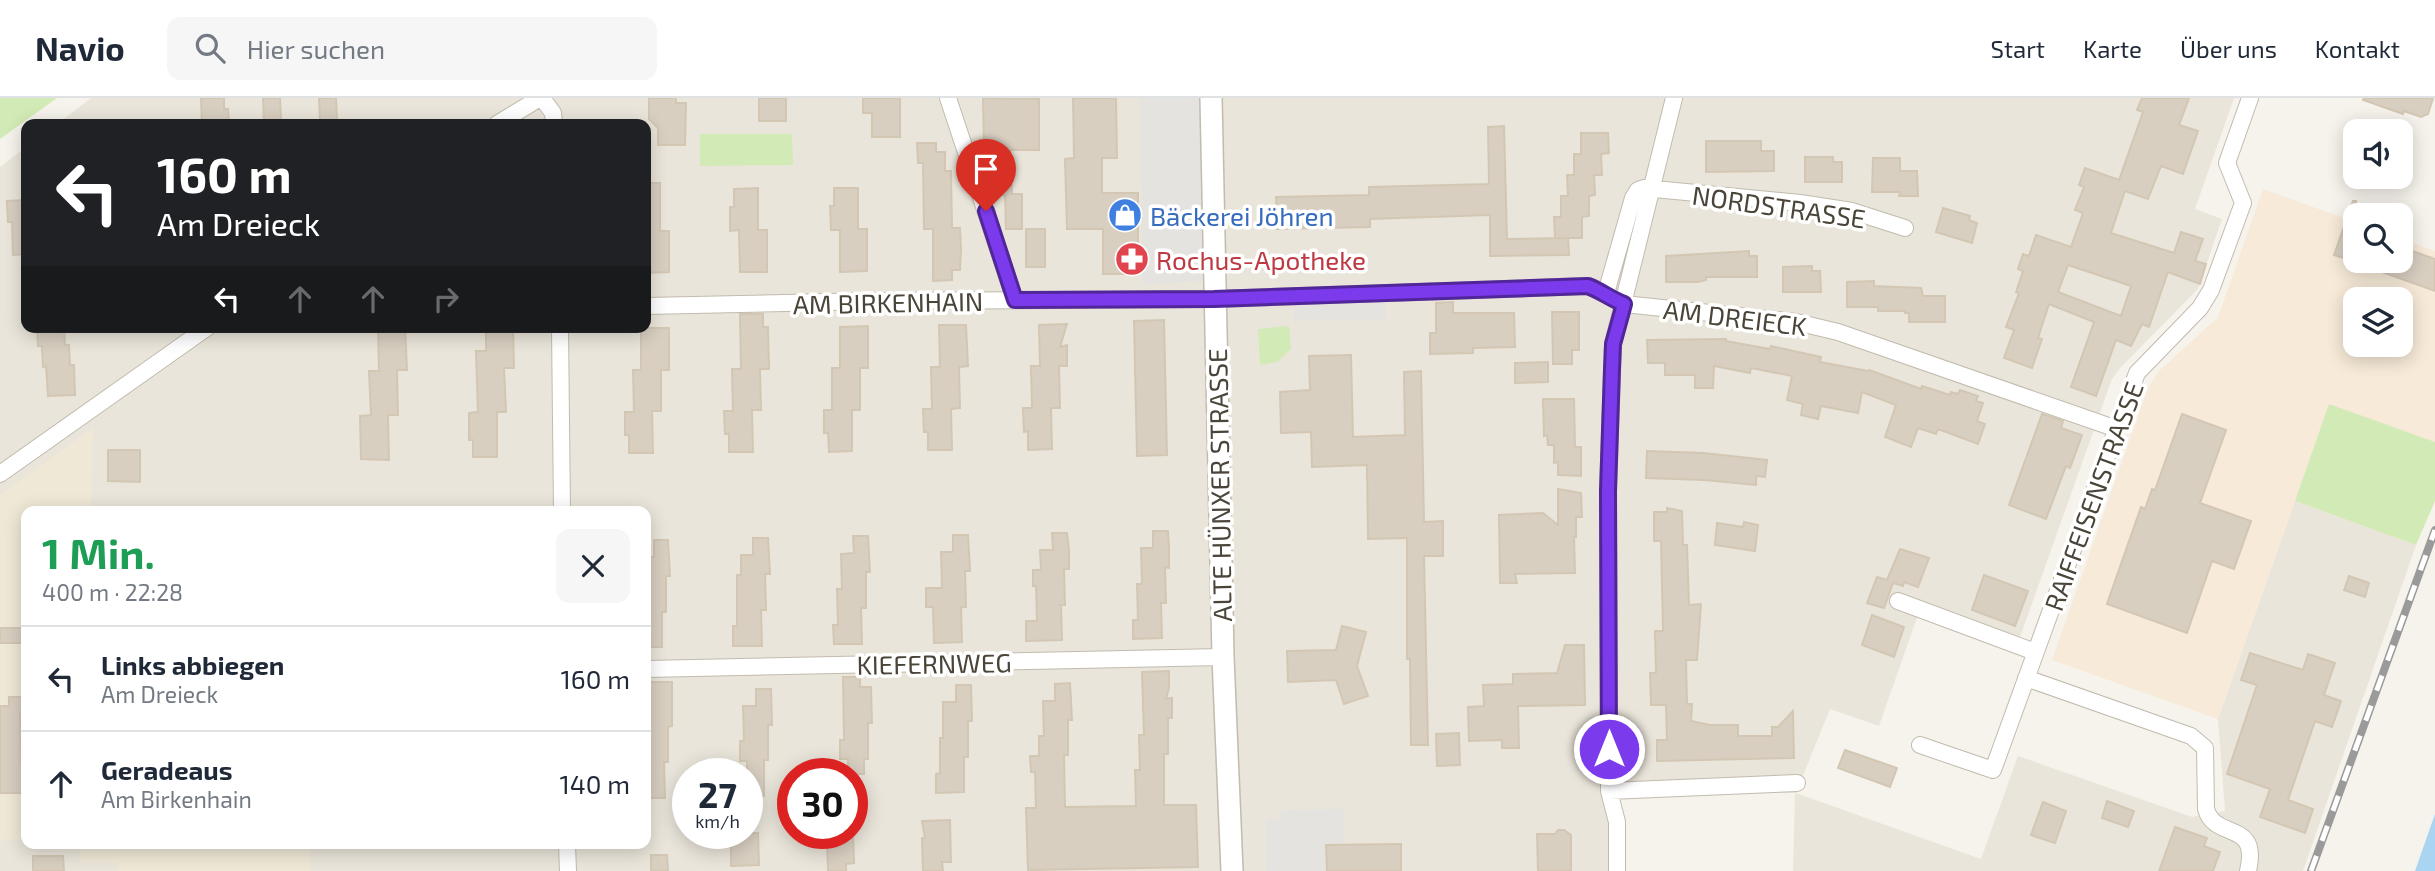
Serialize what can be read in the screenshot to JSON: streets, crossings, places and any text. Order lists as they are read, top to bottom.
{
  "streets": {
    "street": [
      "NORDSTRASSE",
      "AM BIRKENHAIN",
      "AM DREIECK",
      "ALTE HÜNXER STRASSE",
      "RAIFFEISENSTRASSE",
      "KIEFERNWEG"
    ]
  },
  "crossings": [
    ["AM BIRKENHAIN", "AM DREIECK"],
    ["AM BIRKENHAIN", "ALTE HÜNXER STRASSE"],
    ["AM DREIECK", "ALTE HÜNXER STRASSE"],
    ["AM DREIECK", "RAIFFEISENSTRASSE"],
    ["ALTE HÜNXER STRASSE", "KIEFERNWEG"]
  ],
  "places": {
    "shop": ["Bäckerei Jöhren"],
    "pharmacy": ["Rochus-Apotheke"]
  },
  "page": {
    "header": "Navio",
    "search": "Hier suchen",
    "nav": [
      "Start",
      "Karte",
      "Über uns",
      "Kontakt"
    ],
    "turn": ["160 m", "Am Dreieck"],
    "heading": ["1 Min.", "400 m · 22:28"],
    "list": [
      {
        "name": "Links abbiegen",
        "note": "Am Dreieck",
        "value": "160 m"
      },
      {
        "name": "Geradeaus",
        "note": "Am Birkenhain",
        "value": "140 m"
      }
    ],
    "speed": "27 km/h",
    "limit": "30"
  }
}
